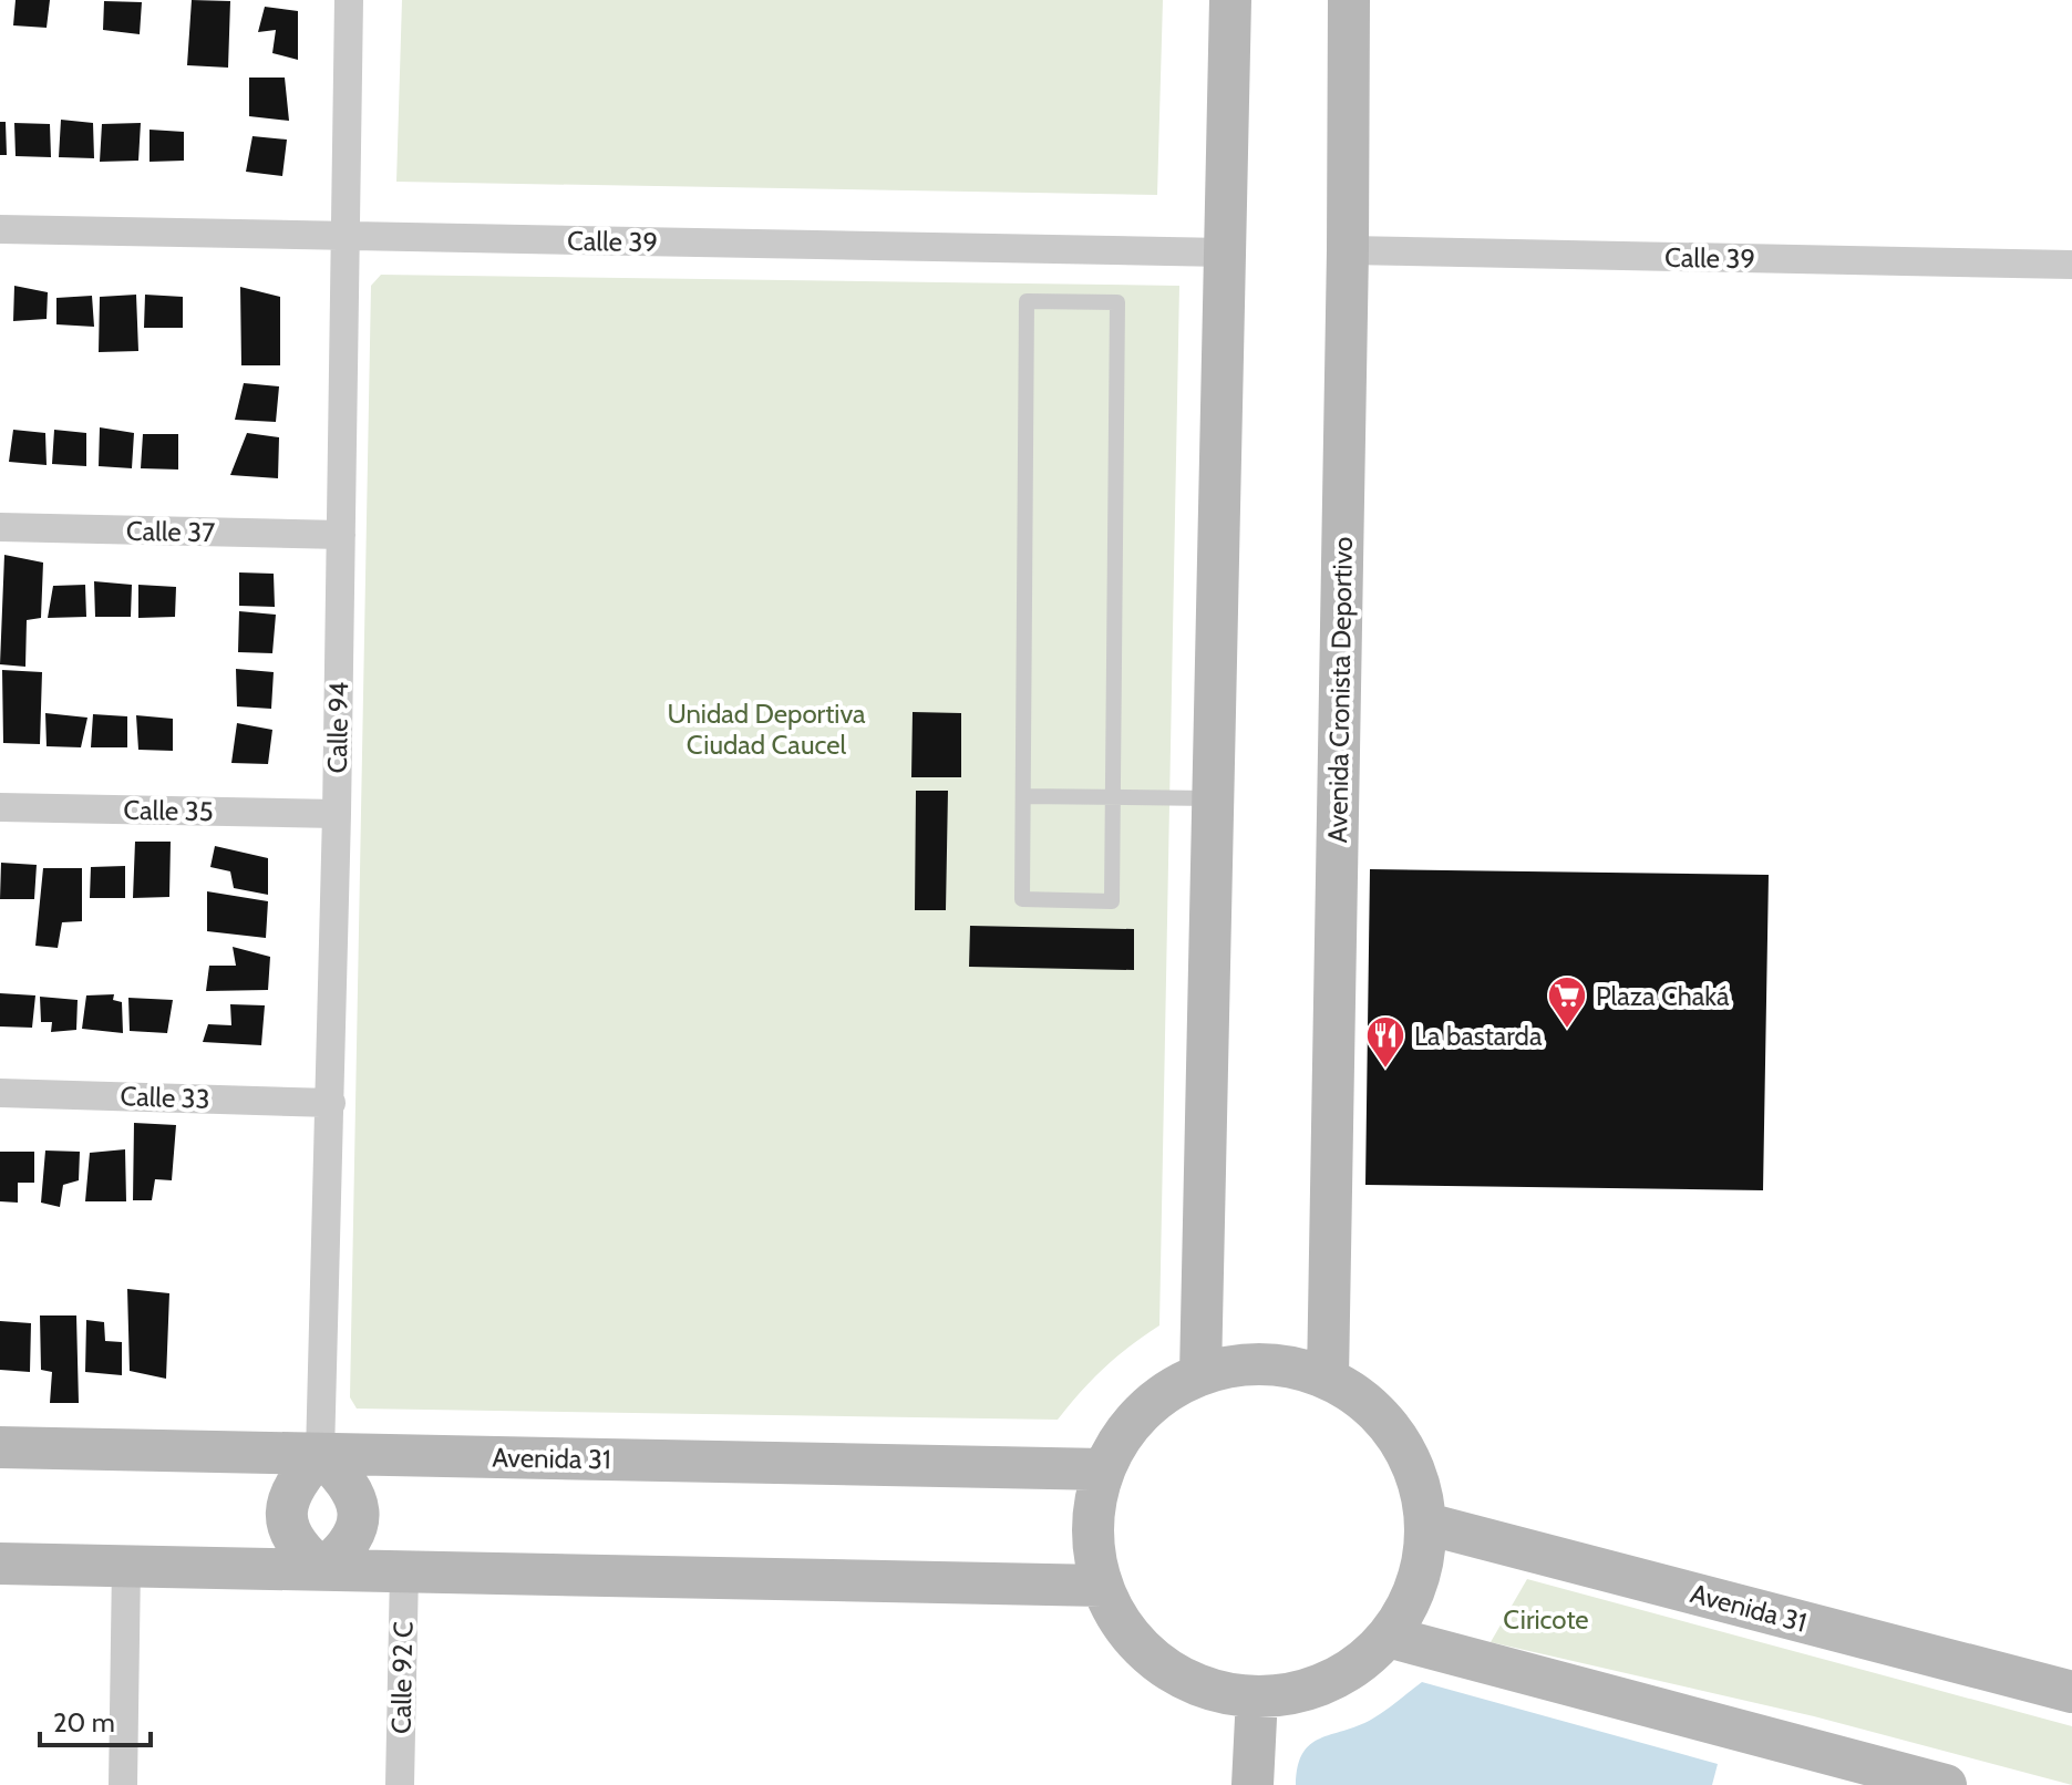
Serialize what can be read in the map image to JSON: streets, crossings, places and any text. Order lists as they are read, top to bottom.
{
  "streets": {
    "main road": ["Avenida Cronista Deportivo", "Avenida 31"],
    "street": [
      "Calle 39",
      "Calle 37",
      "Calle 94",
      "Calle 35",
      "Calle 33",
      "Calle 92 C"
    ]
  },
  "crossings": [
    ["Calle 39", "Avenida Cronista Deportivo"],
    ["Calle 39", "Calle 94"],
    ["Calle 37", "Calle 94"],
    ["Calle 94", "Calle 35"],
    ["Calle 94", "Calle 33"],
    ["Calle 94", "Avenida 31"]
  ],
  "parks": ["Unidad Deportiva Ciudad Caucel", "Ciricote"],
  "places": {
    "supermarket": ["Plaza Chaká"],
    "restaurant": ["La bastarda"]
  },
  "scale_bar": "20 m"
}
